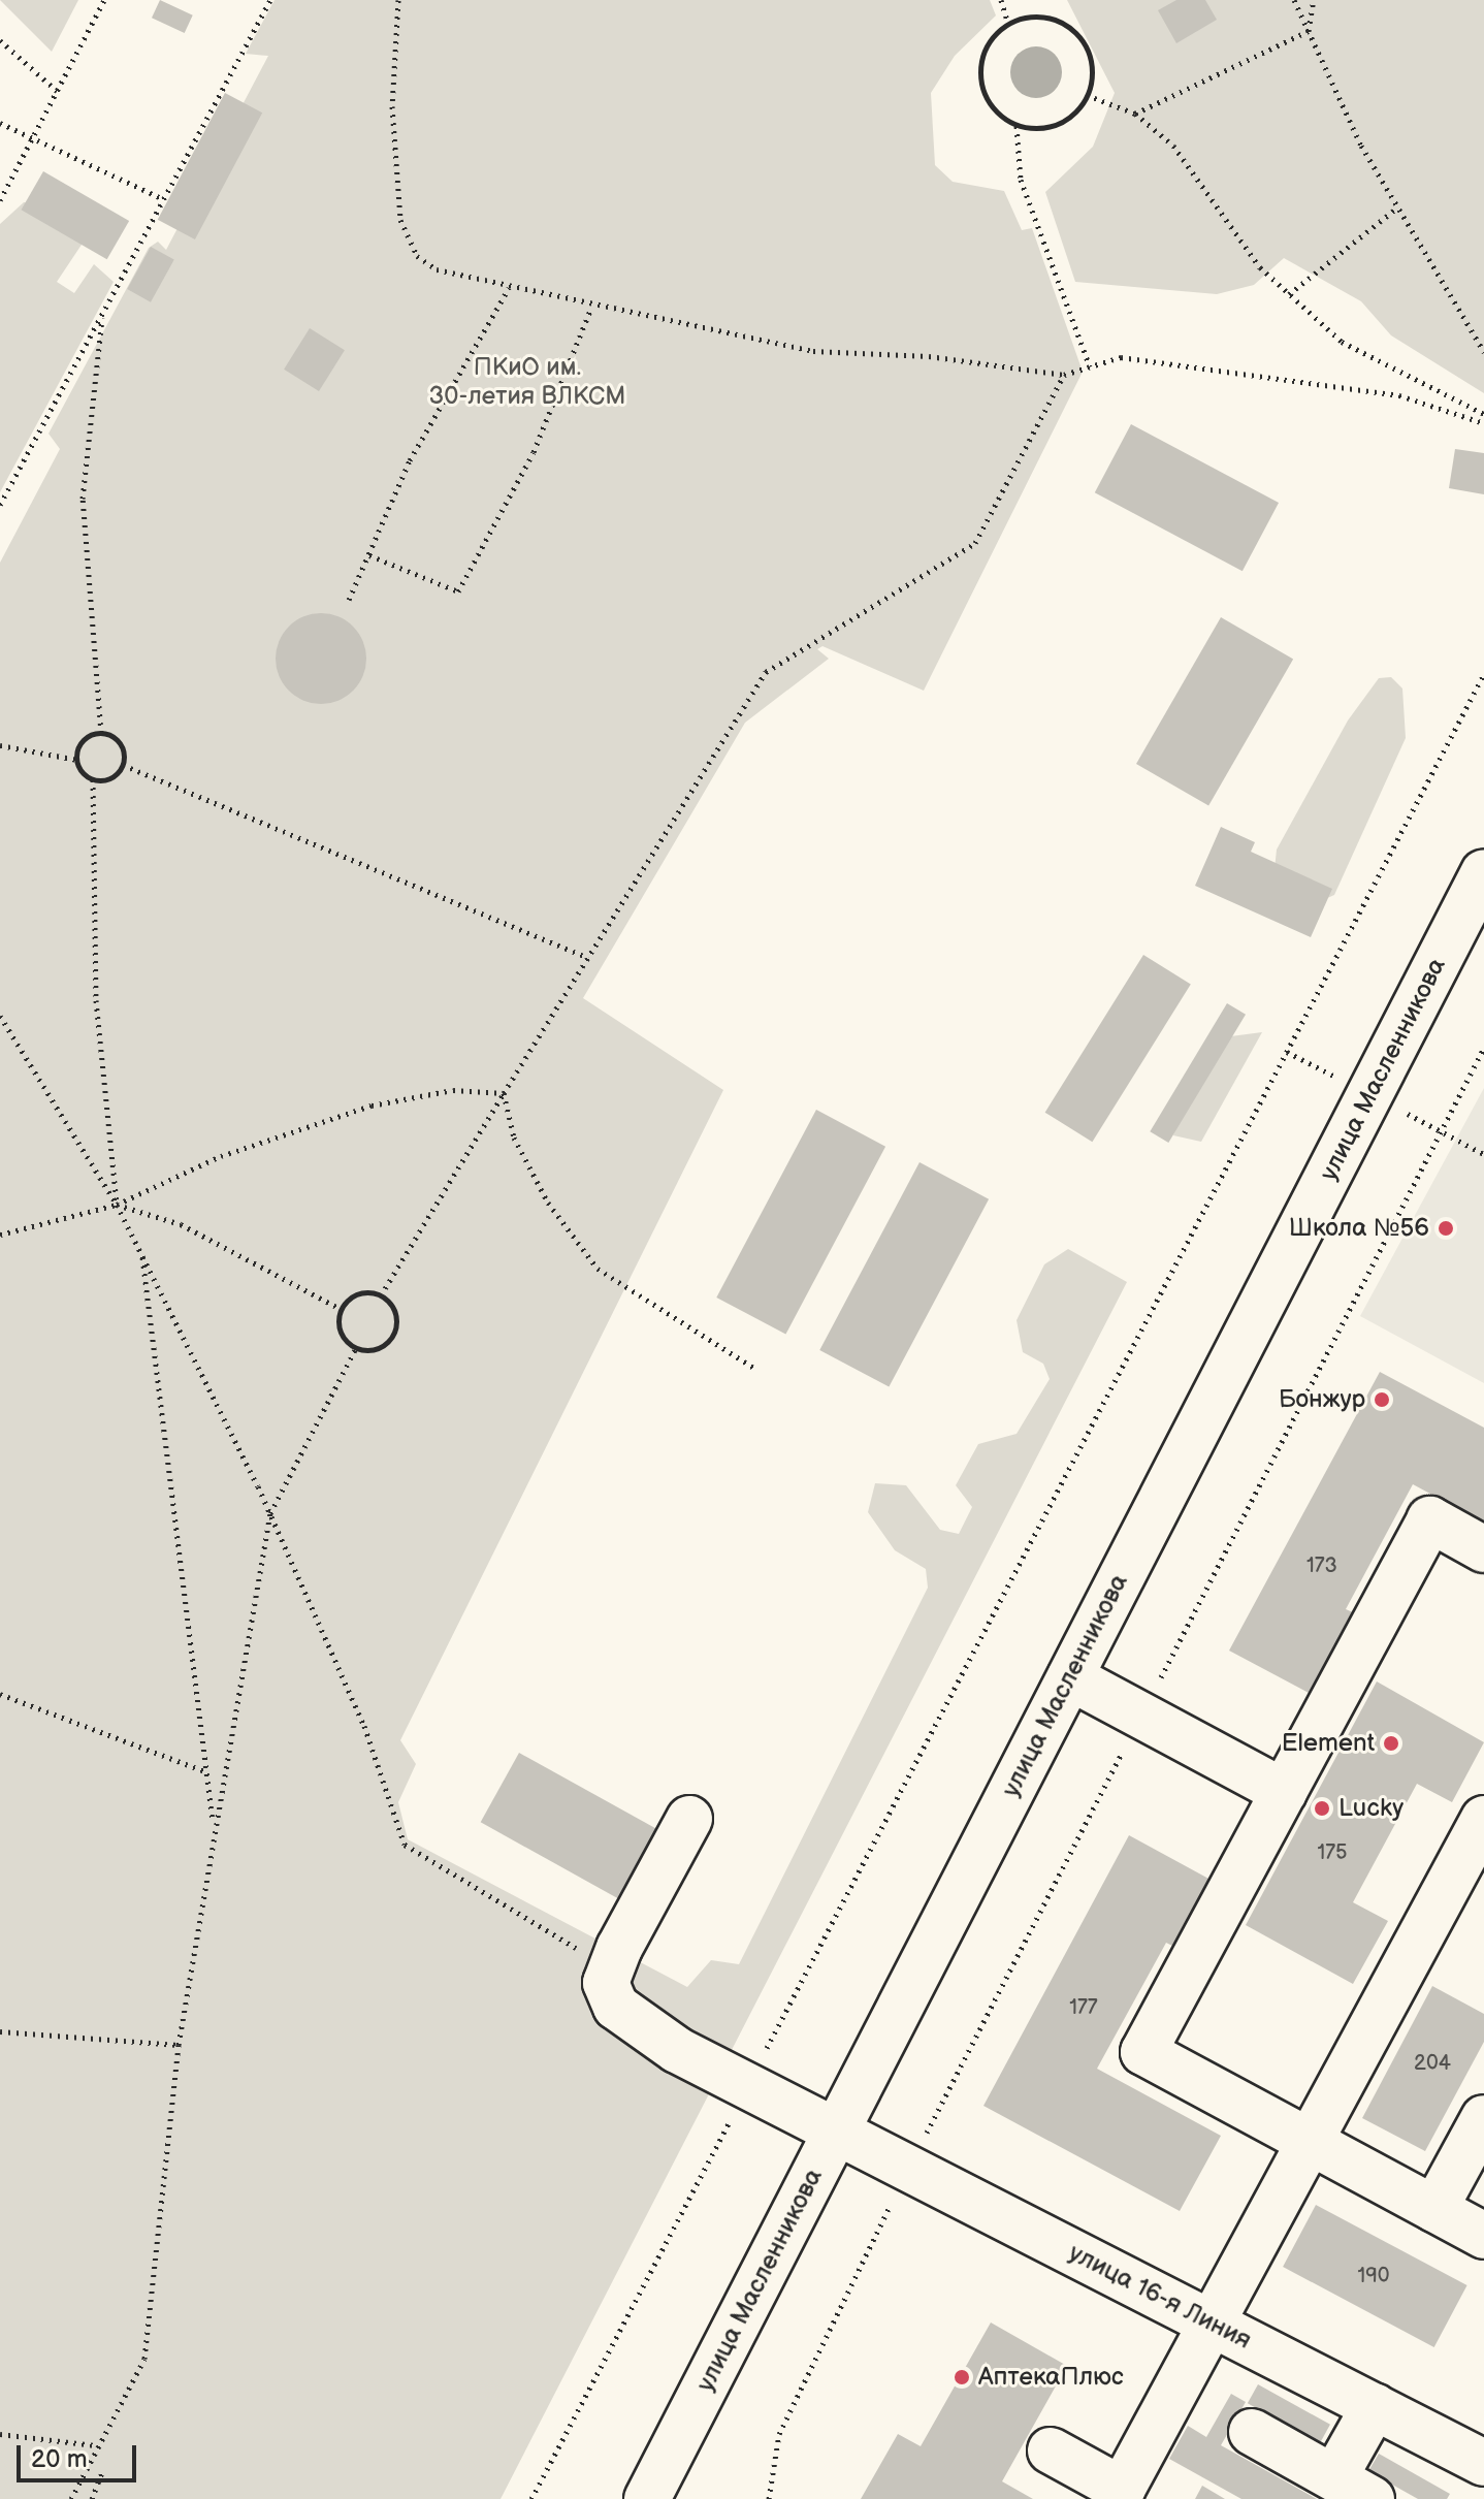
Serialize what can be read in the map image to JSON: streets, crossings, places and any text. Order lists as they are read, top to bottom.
{
  "streets": {
    "main road": ["улица Масленникова", "улица 16-я Линия"]
  },
  "crossings": [
    ["улица Масленникова", "улица 16-я Линия"]
  ],
  "parks": ["ПКиО им. 30-летия ВЛКСМ"],
  "places": [
    "Школа №56",
    "Бонжур",
    "Element",
    "Lucky",
    "АптекаПлюс"
  ],
  "house_numbers": [
    "173",
    "175",
    "177",
    "204",
    "190"
  ],
  "scale_bar": "20 m"
}
